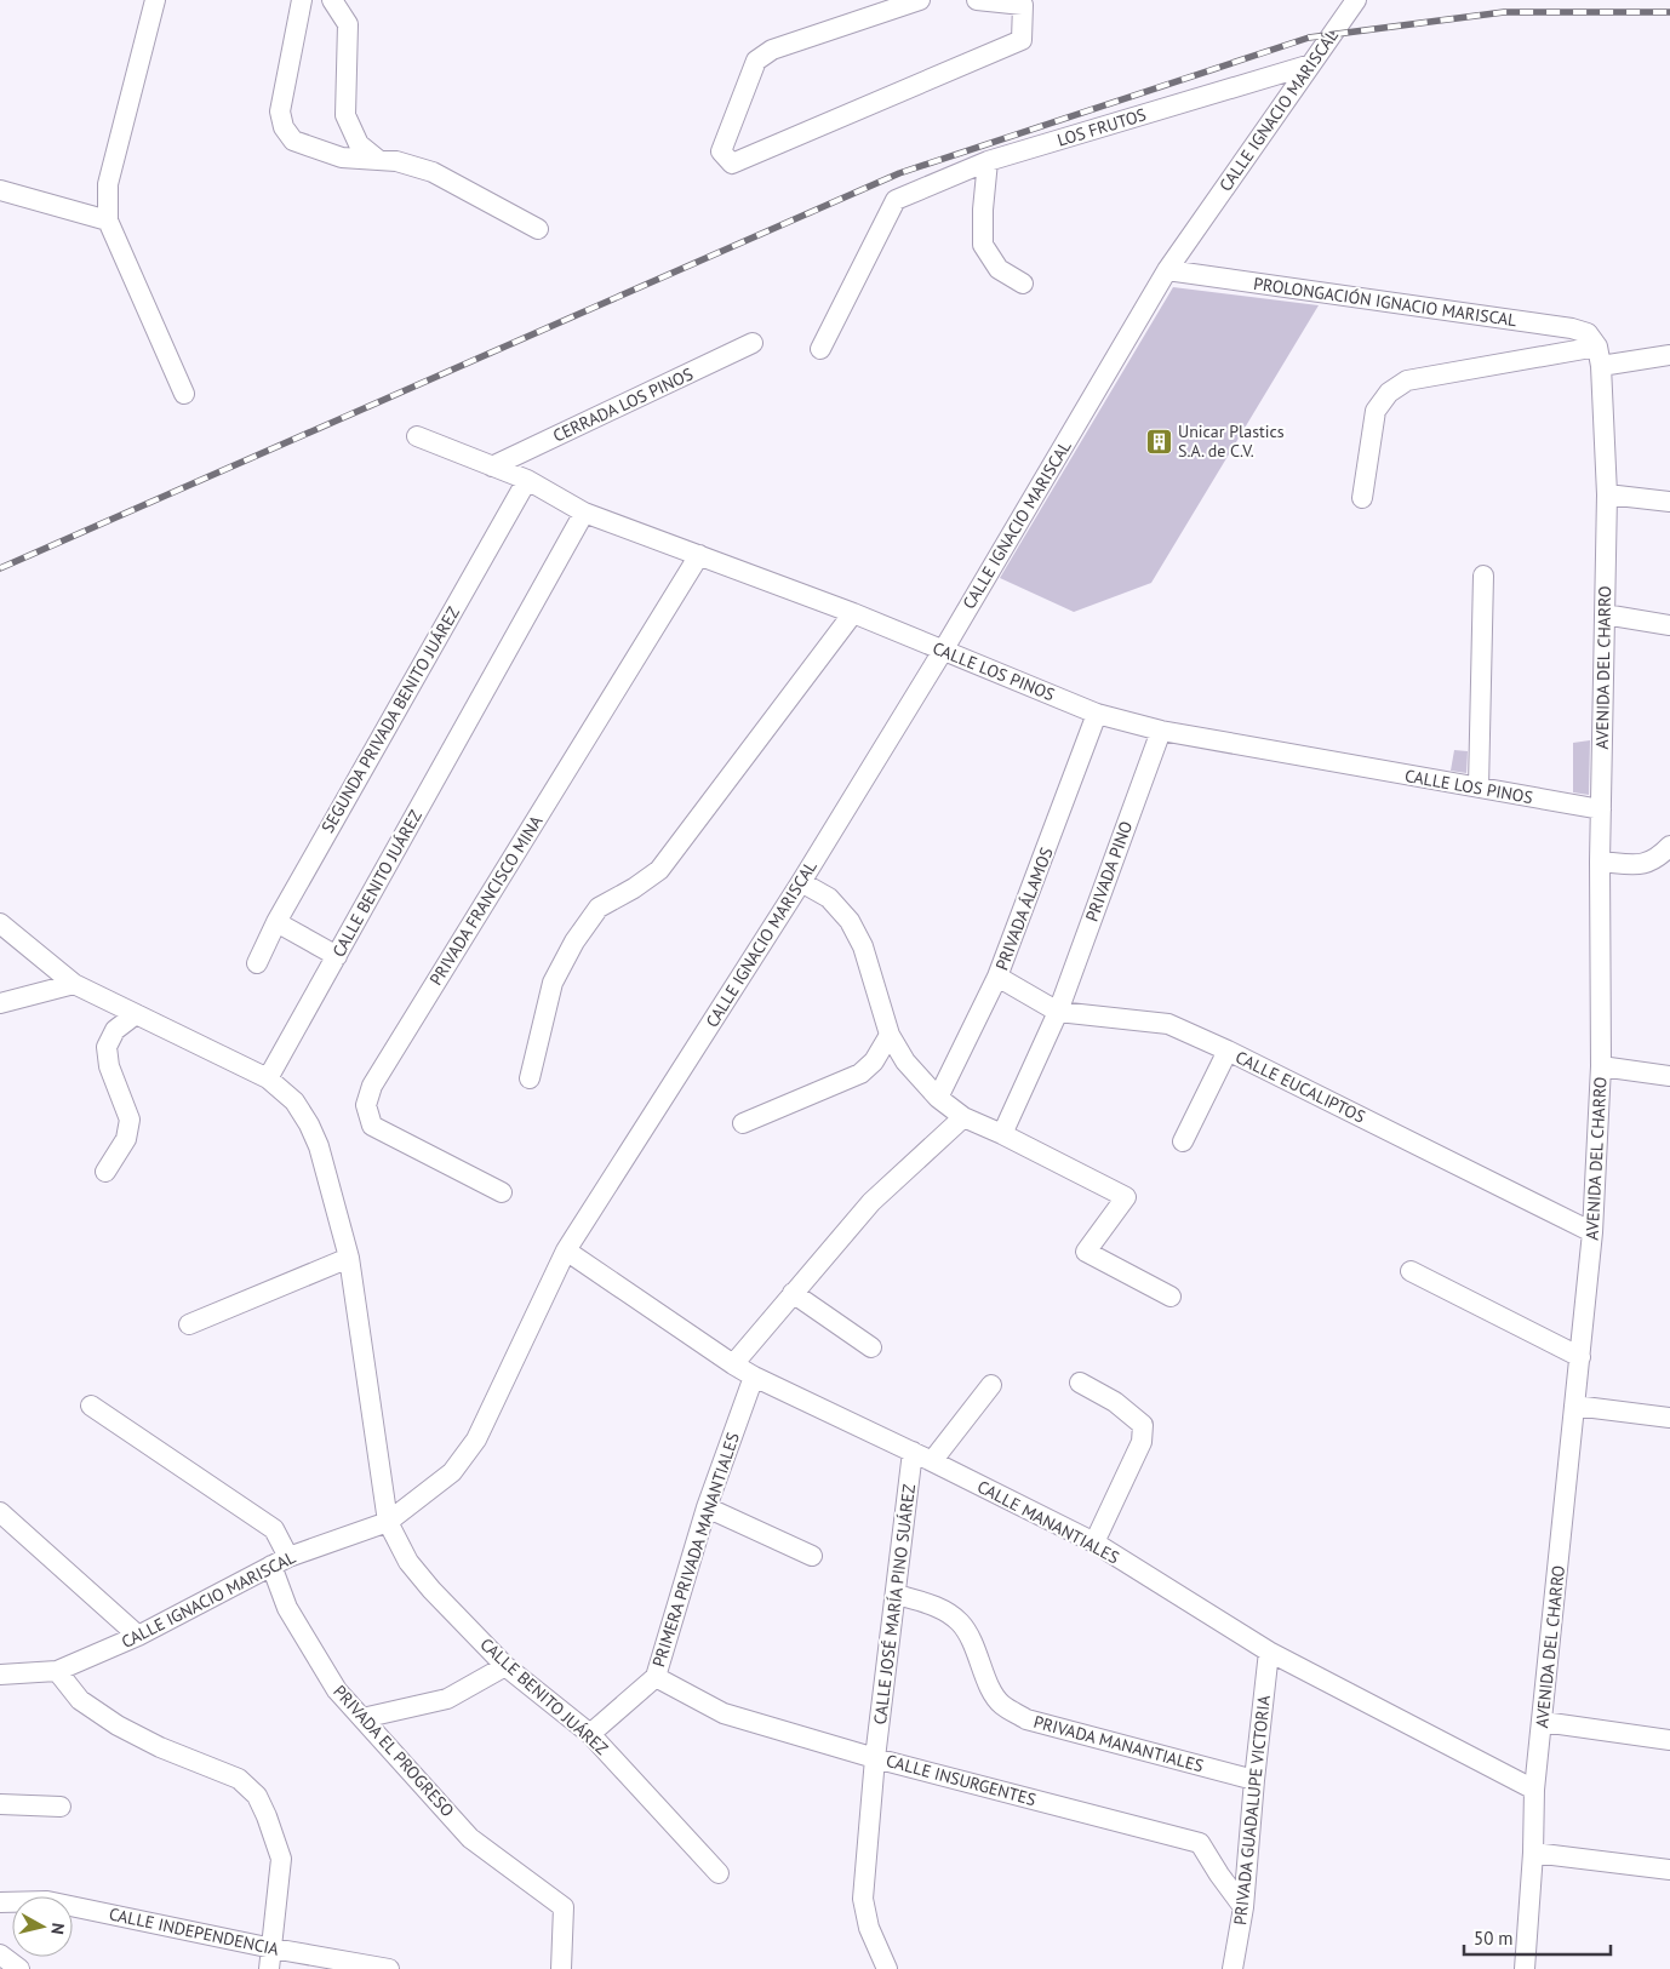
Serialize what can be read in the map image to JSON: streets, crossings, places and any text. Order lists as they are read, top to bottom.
{
  "streets": {
    "street": [
      "CALLE IGNACIO MARISCAL",
      "LOS FRUTOS",
      "PROLONGACIÓN IGNACIO MARISCAL",
      "CERRADA LOS PINOS",
      "AVENIDA DEL CHARRO",
      "CALLE LOS PINOS",
      "SEGUNDA PRIVADA BENITO JUÁREZ",
      "PRIVADA PINO",
      "CALLE BENITO JUÁREZ",
      "PRIVADA FRANCISCO MINA",
      "PRIVADA ÁLAMOS",
      "CALLE EUCALIPTOS",
      "CALLE MANANTIALES",
      "PRIMERA PRIVADA MANANTIALES",
      "CALLE JOSÉ MARÍA PINO SUÁREZ",
      "PRIVADA MANANTIALES",
      "PRIVADA EL PROGRESO",
      "CALLE INSURGENTES",
      "PRIVADA GUADALUPE VICTORIA",
      "CALLE INDEPENDENCIA"
    ]
  },
  "crossings": [
    ["CALLE IGNACIO MARISCAL", "LOS FRUTOS"],
    ["CALLE IGNACIO MARISCAL", "PROLONGACIÓN IGNACIO MARISCAL"],
    ["CALLE IGNACIO MARISCAL", "CALLE LOS PINOS"],
    ["CALLE IGNACIO MARISCAL", "CALLE BENITO JUÁREZ"],
    ["CALLE IGNACIO MARISCAL", "CALLE MANANTIALES"],
    ["CALLE IGNACIO MARISCAL", "PRIVADA EL PROGRESO"],
    ["PROLONGACIÓN IGNACIO MARISCAL", "AVENIDA DEL CHARRO"],
    ["CERRADA LOS PINOS", "CALLE LOS PINOS"],
    ["AVENIDA DEL CHARRO", "CALLE LOS PINOS"],
    ["AVENIDA DEL CHARRO", "CALLE EUCALIPTOS"],
    ["AVENIDA DEL CHARRO", "CALLE MANANTIALES"],
    ["CALLE LOS PINOS", "SEGUNDA PRIVADA BENITO JUÁREZ"],
    ["CALLE LOS PINOS", "PRIVADA PINO"],
    ["CALLE LOS PINOS", "CALLE BENITO JUÁREZ"],
    ["CALLE LOS PINOS", "PRIVADA FRANCISCO MINA"],
    ["CALLE LOS PINOS", "PRIVADA ÁLAMOS"],
    ["PRIVADA PINO", "CALLE EUCALIPTOS"],
    ["CALLE BENITO JUÁREZ", "PRIMERA PRIVADA MANANTIALES"],
    ["PRIVADA ÁLAMOS", "CALLE EUCALIPTOS"],
    ["CALLE MANANTIALES", "PRIMERA PRIVADA MANANTIALES"],
    ["CALLE MANANTIALES", "CALLE JOSÉ MARÍA PINO SUÁREZ"],
    ["CALLE MANANTIALES", "PRIVADA GUADALUPE VICTORIA"],
    ["PRIMERA PRIVADA MANANTIALES", "CALLE INSURGENTES"],
    ["CALLE JOSÉ MARÍA PINO SUÁREZ", "PRIVADA MANANTIALES"],
    ["CALLE JOSÉ MARÍA PINO SUÁREZ", "CALLE INSURGENTES"],
    ["PRIVADA MANANTIALES", "PRIVADA GUADALUPE VICTORIA"],
    ["CALLE INSURGENTES", "PRIVADA GUADALUPE VICTORIA"]
  ],
  "places": {
    "building": ["Unicar Plastics S.A. de C.V."]
  },
  "scale_bar": "50 m",
  "north": "right"
}
